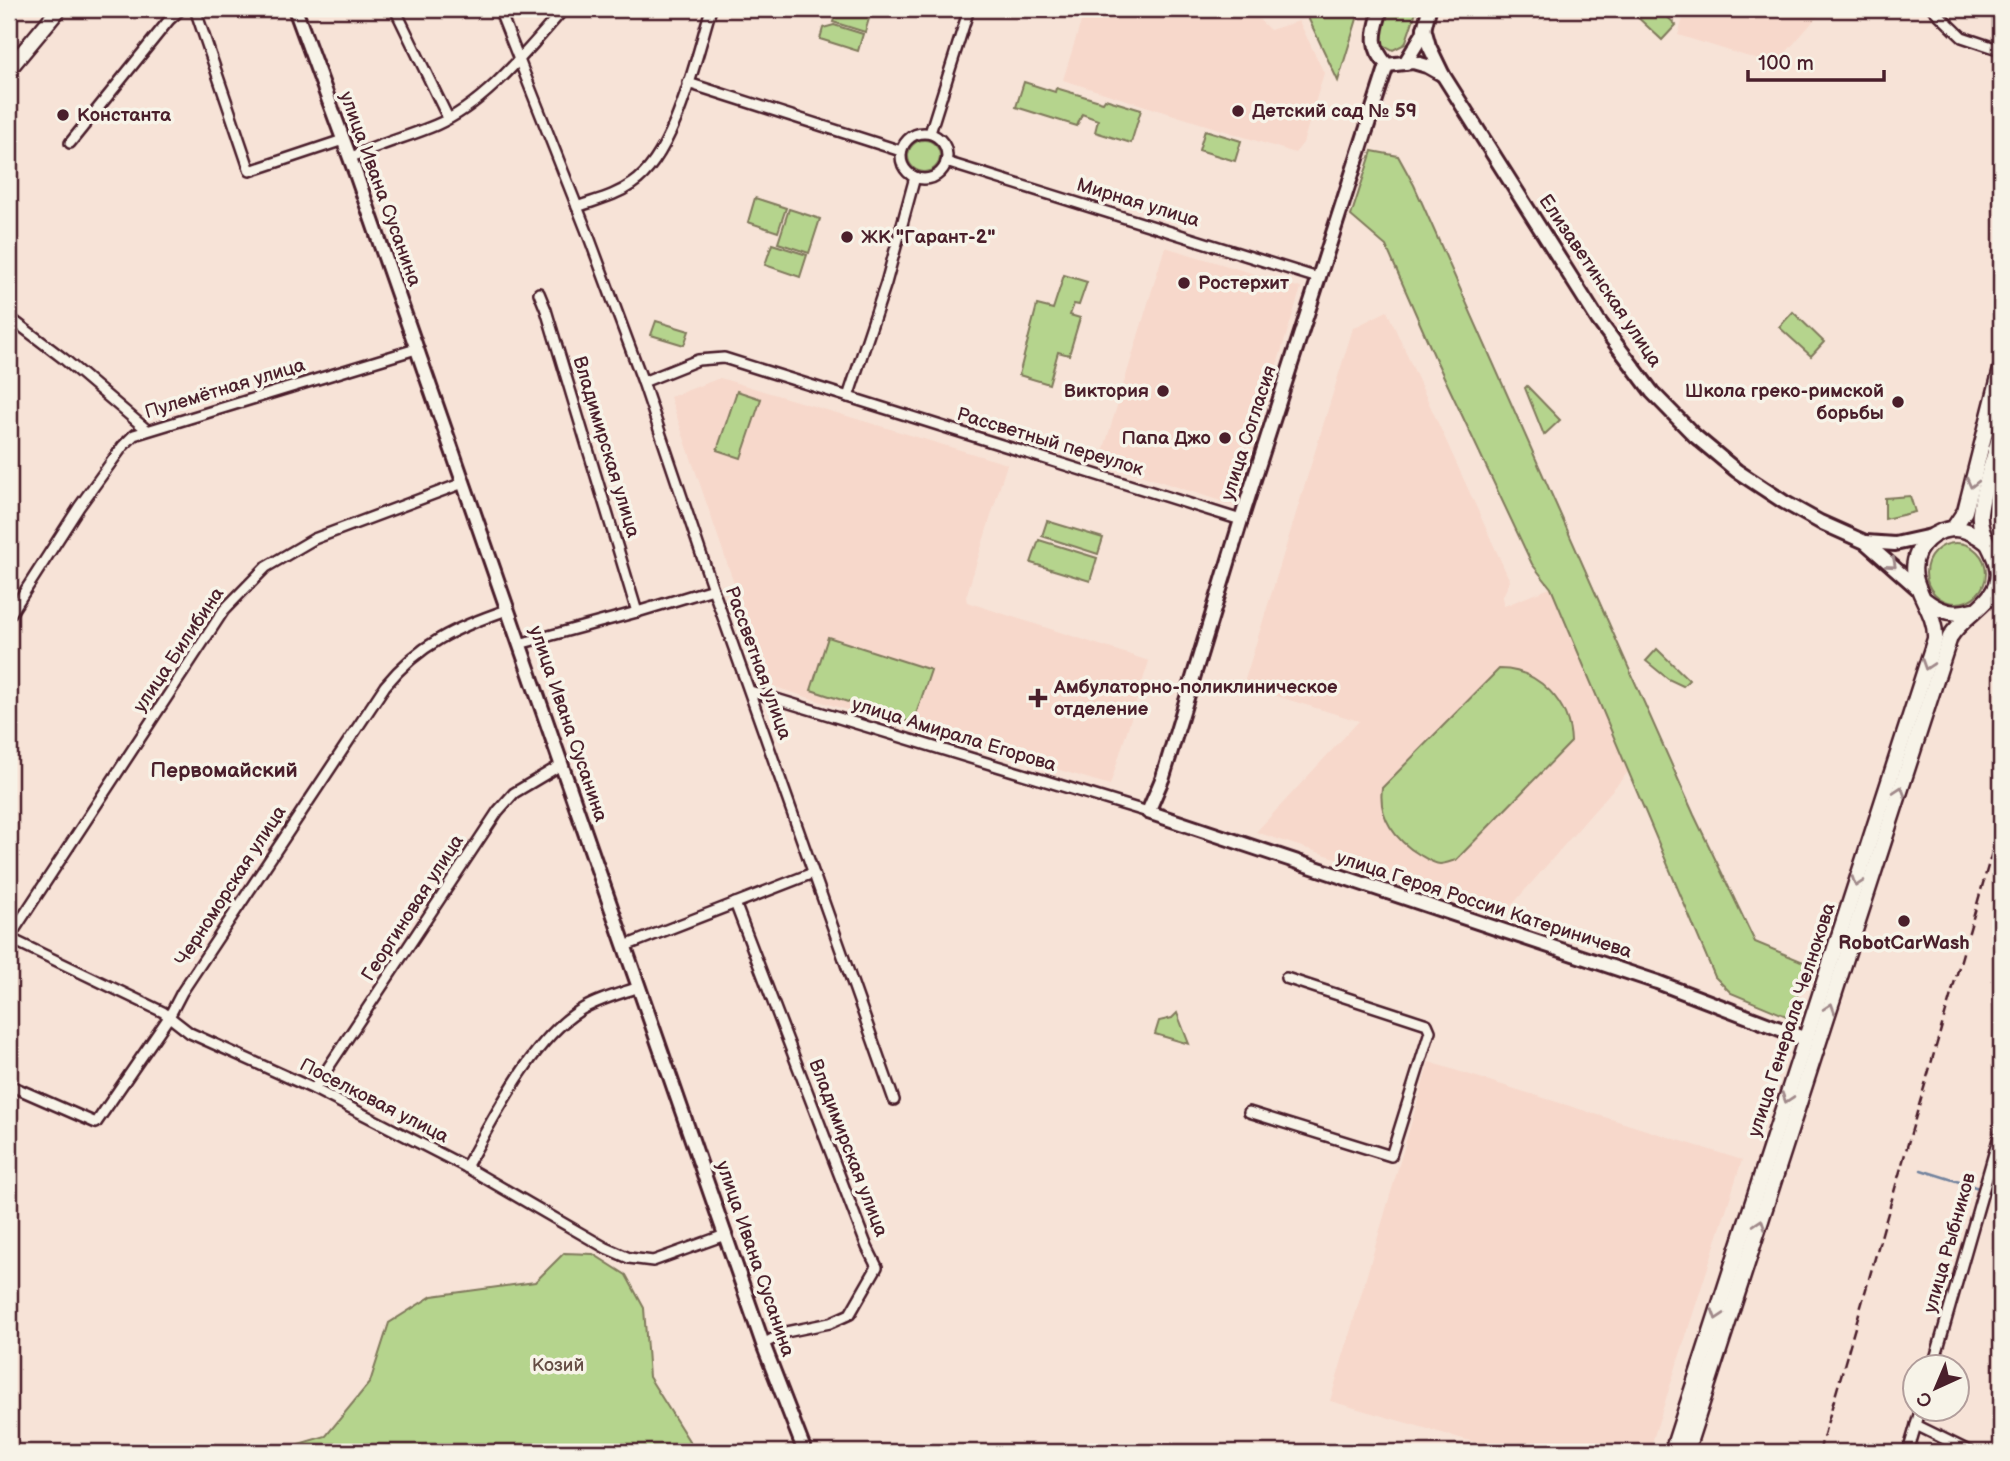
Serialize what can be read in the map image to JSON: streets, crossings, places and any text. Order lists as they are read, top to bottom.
{
  "streets": {
    "main road": ["улица Генерала Челнокова"],
    "street": [
      "улица Ивана Сусанина",
      "Мирная улица",
      "Елизаветинская улица",
      "Пулемётная улица",
      "улица Согласия",
      "Рассветный переулок",
      "Владимирская улица",
      "улица Билибина",
      "Рассветная улица",
      "улица Амирала Егорова",
      "Черноморская улица",
      "улица Героя России Катериничева",
      "Георгиновая улица",
      "Поселковая улица",
      "улица Рыбников"
    ]
  },
  "crossings": [
    ["улица Ивана Сусанина", "Пулемётная улица"],
    ["улица Ивана Сусанина", "Владимирская улица"],
    ["улица Ивана Сусанина", "улица Билибина"],
    ["улица Ивана Сусанина", "Черноморская улица"],
    ["улица Ивана Сусанина", "Георгиновая улица"],
    ["улица Ивана Сусанина", "Поселковая улица"],
    ["Мирная улица", "улица Согласия"],
    ["Елизаветинская улица", "улица Генерала Челнокова"],
    ["улица Согласия", "Рассветный переулок"],
    ["улица Согласия", "улица Амирала Егорова"],
    ["улица Согласия", "улица Героя России Катериничева"],
    ["Рассветный переулок", "Рассветная улица"],
    ["улица Билибина", "Поселковая улица"],
    ["Рассветная улица", "улица Амирала Егорова"],
    ["улица Амирала Егорова", "улица Героя России Катериничева"],
    ["Черноморская улица", "Поселковая улица"],
    ["улица Героя России Катериничева", "улица Генерала Челнокова"],
    ["Георгиновая улица", "Поселковая улица"]
  ],
  "districts": ["Первомайский"],
  "parks": ["Козий"],
  "places": {
    "other": [
      "Детский сад № 59",
      "Константа",
      "ЖК \"Гарант-2\"",
      "Ростерхит",
      "Виктория",
      "Школа греко-римской борьбы",
      "Папа Джо",
      "RobotCarWash"
    ],
    "health": ["Амбулаторно-поликлиническое отделение"]
  },
  "scale_bar": "100 m",
  "north": "bottom left"
}
